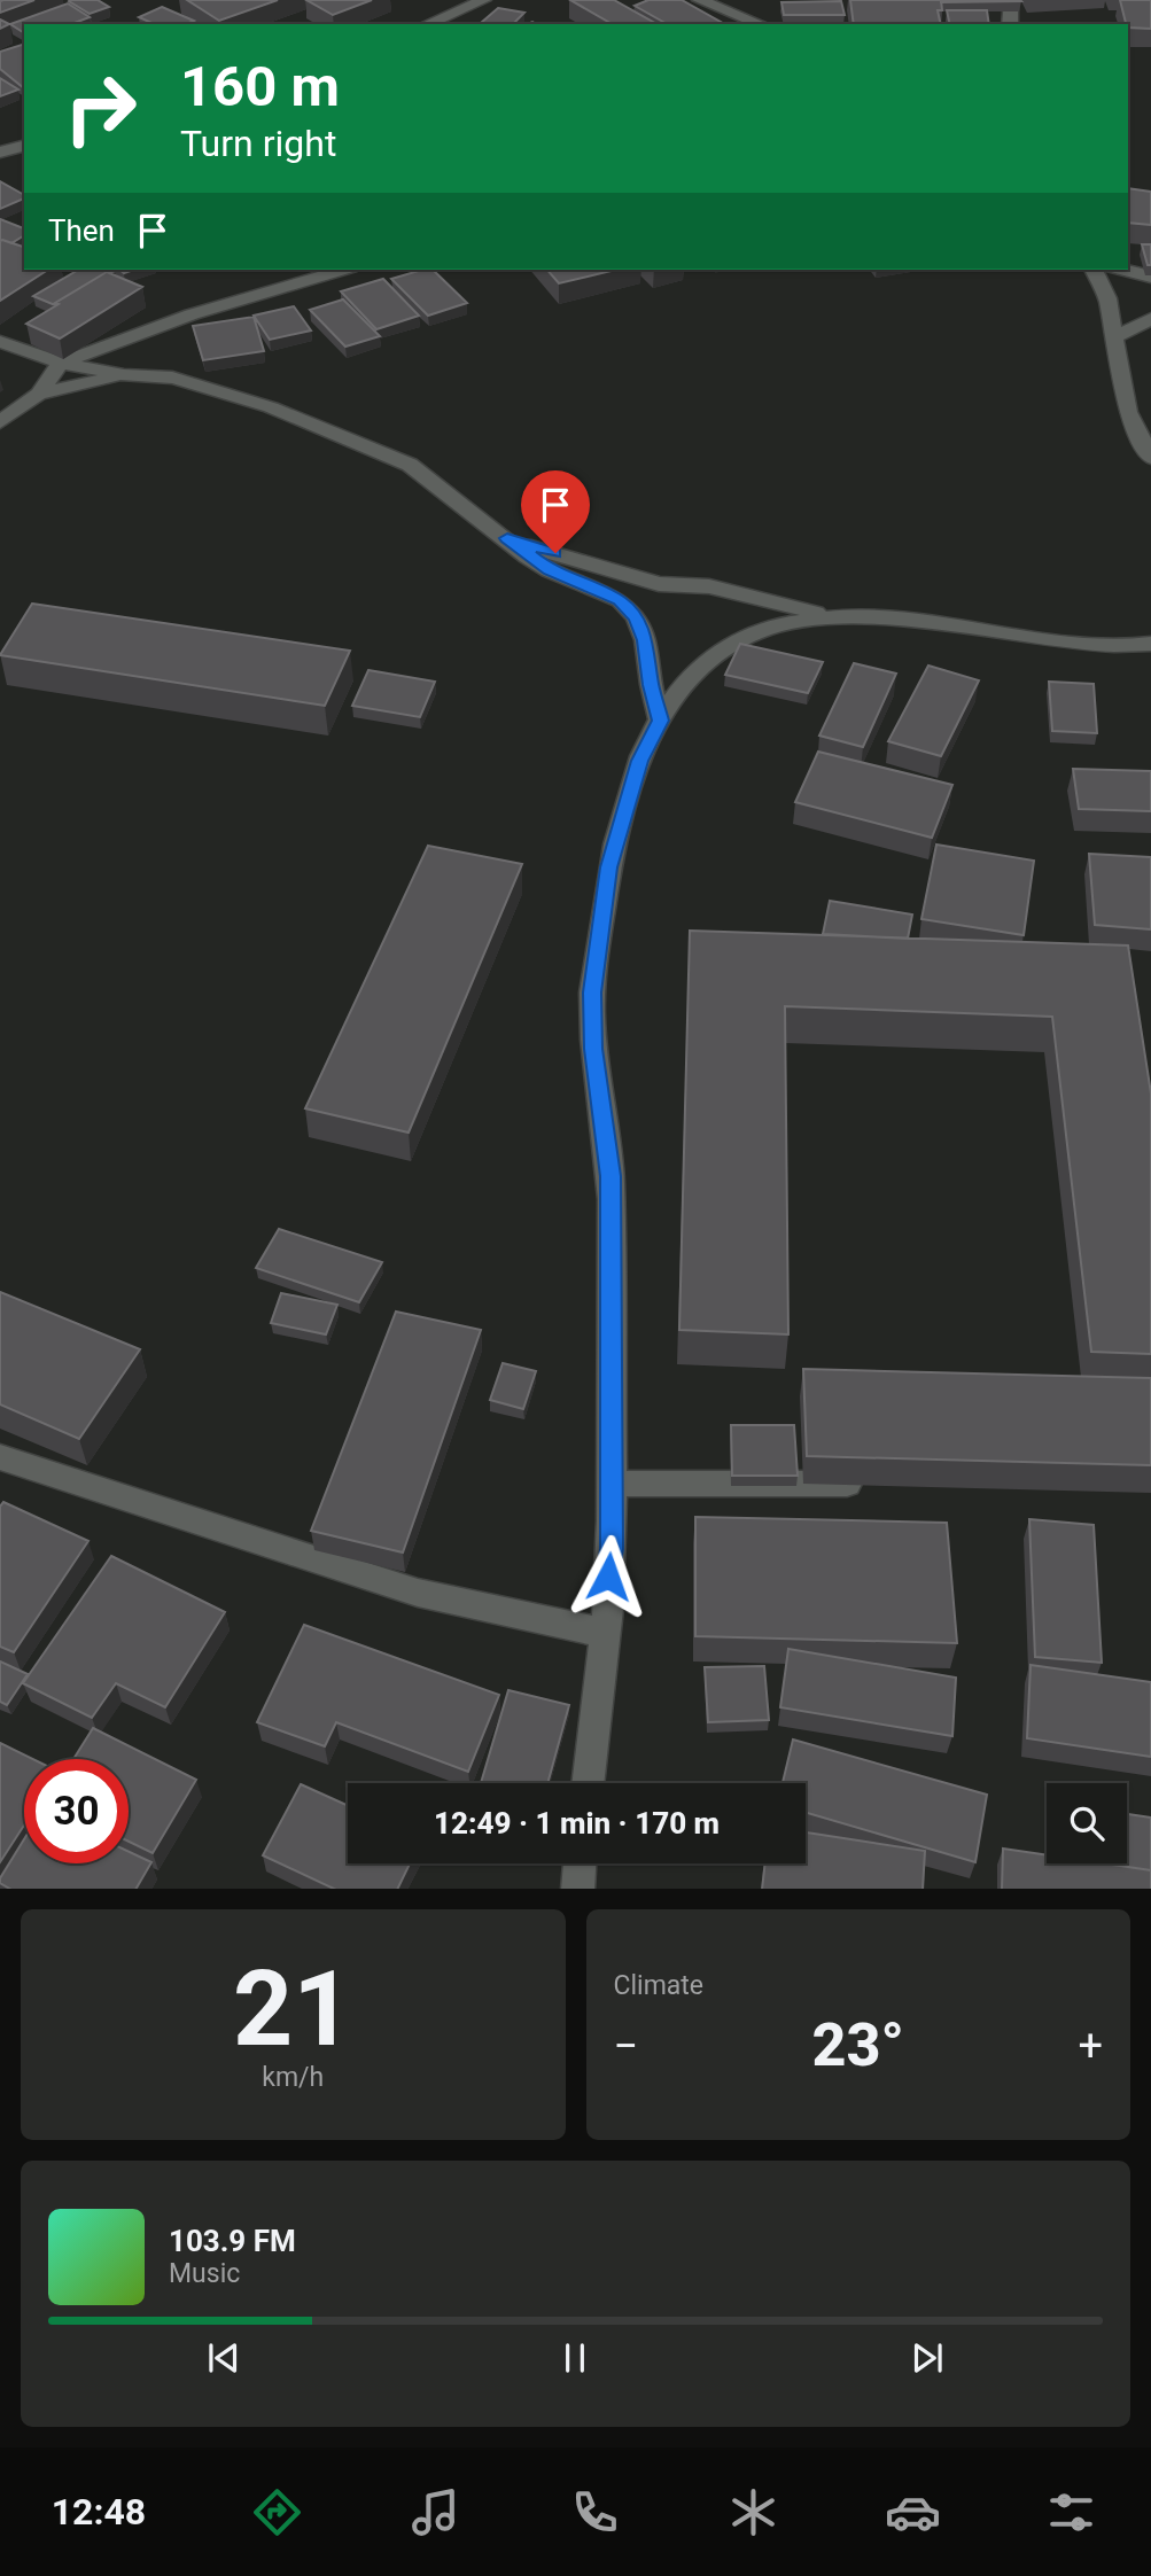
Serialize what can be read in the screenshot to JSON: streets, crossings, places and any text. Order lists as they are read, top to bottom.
{
  "page": {
    "turn": ["160 m", "Turn right"],
    "then": "Then",
    "limit": "30",
    "trip": "12:49 · 1 min · 170 m",
    "tile": [
      ["21", "km/h"],
      "Climate"
    ],
    "heat": ["−", "23°", "+"],
    "song": ["103.9 FM", "Music"],
    "tabs": "12:48"
  }
}
